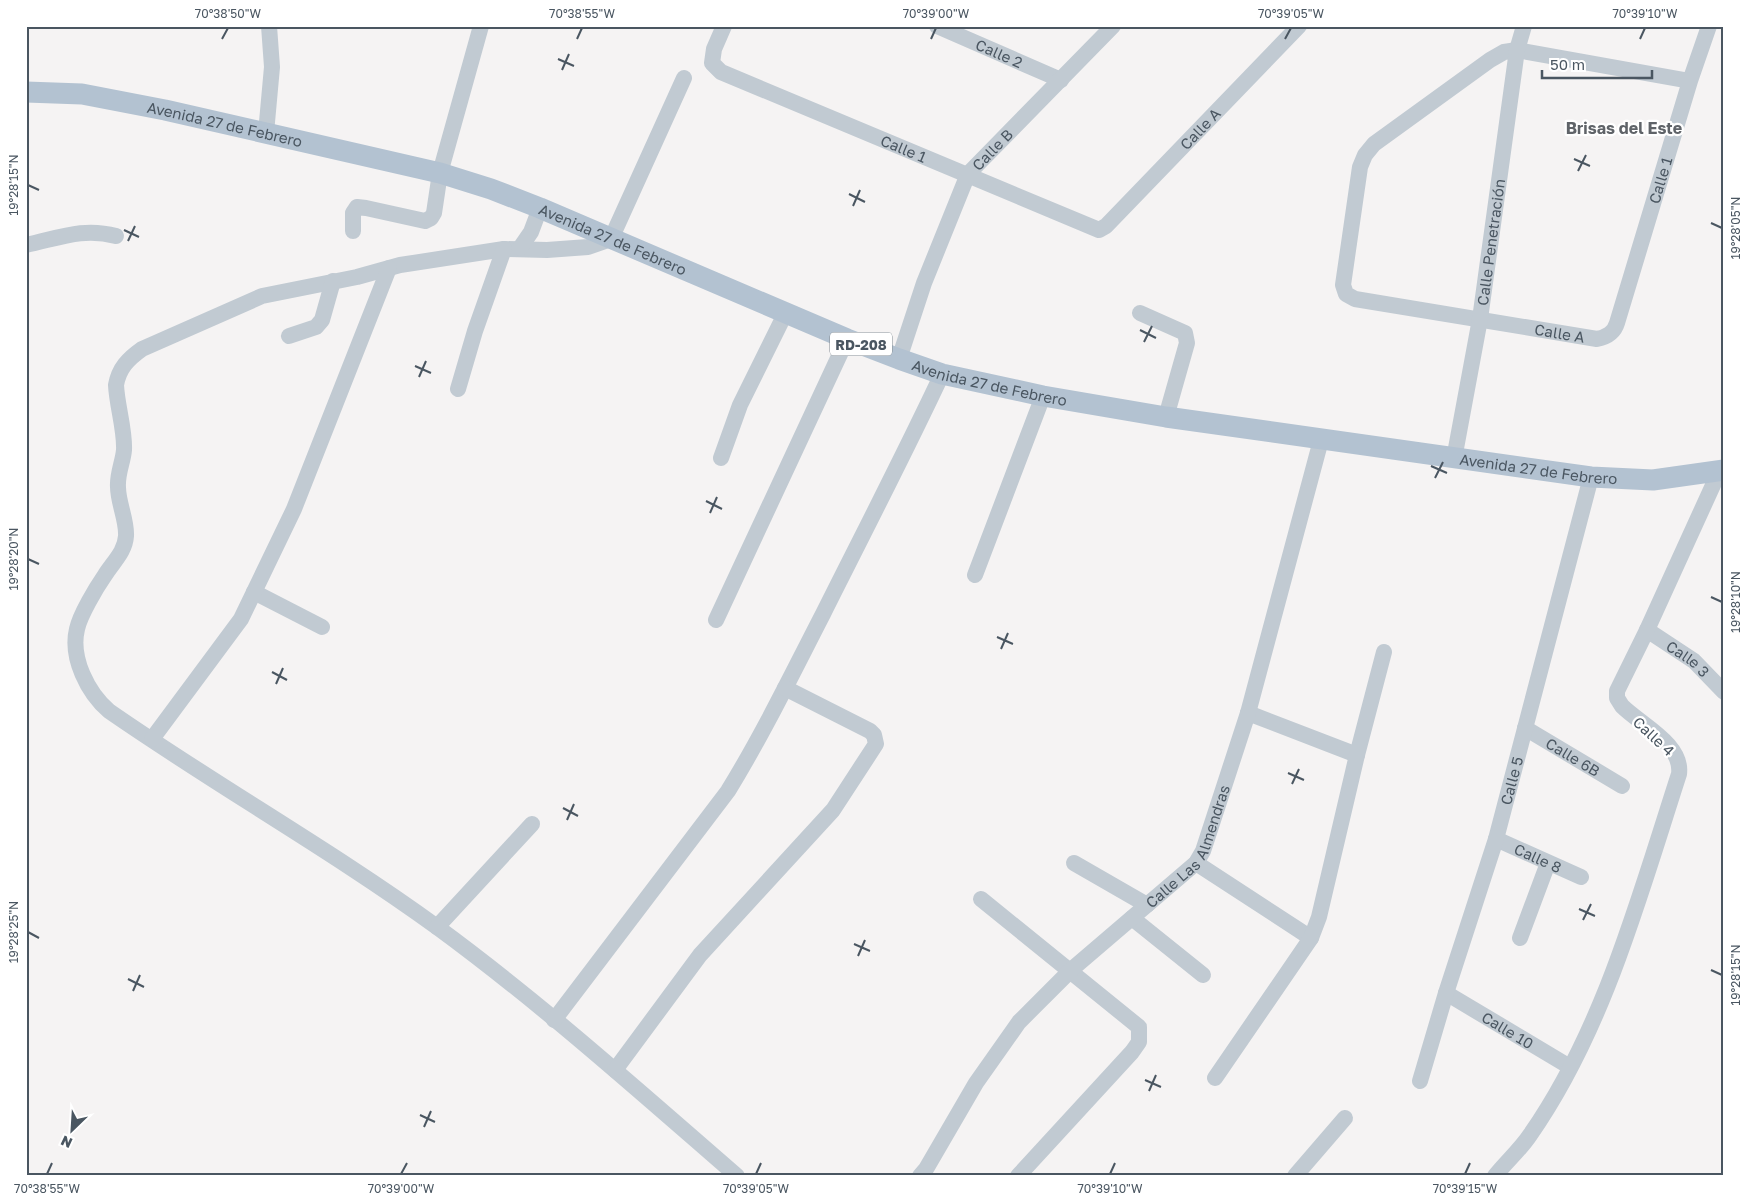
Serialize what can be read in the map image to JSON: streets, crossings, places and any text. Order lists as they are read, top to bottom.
{
  "streets": {
    "main road": ["Avenida 27 de Febrero", "RD-208"],
    "street": [
      "Calle 2",
      "Calle A",
      "Calle 1",
      "Calle B",
      "Calle Penetración",
      "Calle 3",
      "Calle 4",
      "Calle 6B",
      "Calle 5",
      "Calle Las Almendras",
      "Calle 8",
      "Calle 10"
    ]
  },
  "crossings": [
    ["Calle 2", "Calle B"],
    ["Avenida 27 de Febrero", "Calle B"],
    ["Avenida 27 de Febrero", "Calle Penetración"],
    ["Avenida 27 de Febrero", "Calle 4"],
    ["Avenida 27 de Febrero", "Calle 5"],
    ["Avenida 27 de Febrero", "Calle Las Almendras"],
    ["Calle A", "Calle 1"],
    ["Calle A", "Calle Penetración"],
    ["Calle 1", "Calle B"],
    ["Calle 3", "Calle 4"],
    ["Calle 4", "Calle 10"],
    ["Calle 6B", "Calle 5"],
    ["Calle 5", "Calle 8"],
    ["Calle 5", "Calle 10"]
  ],
  "districts": ["Brisas del Este"],
  "scale_bar": "50 m",
  "north": "bottom left",
  "coordinates": [
    "70°38'50\"W",
    "70°38'55\"W",
    "70°39'00\"W",
    "70°39'05\"W",
    "70°39'10\"W",
    "19°28'15\"N",
    "19°28'05\"N",
    "19°28'20\"N",
    "19°28'10\"N",
    "19°28'25\"N",
    "70°39'15\"W"
  ]
}
